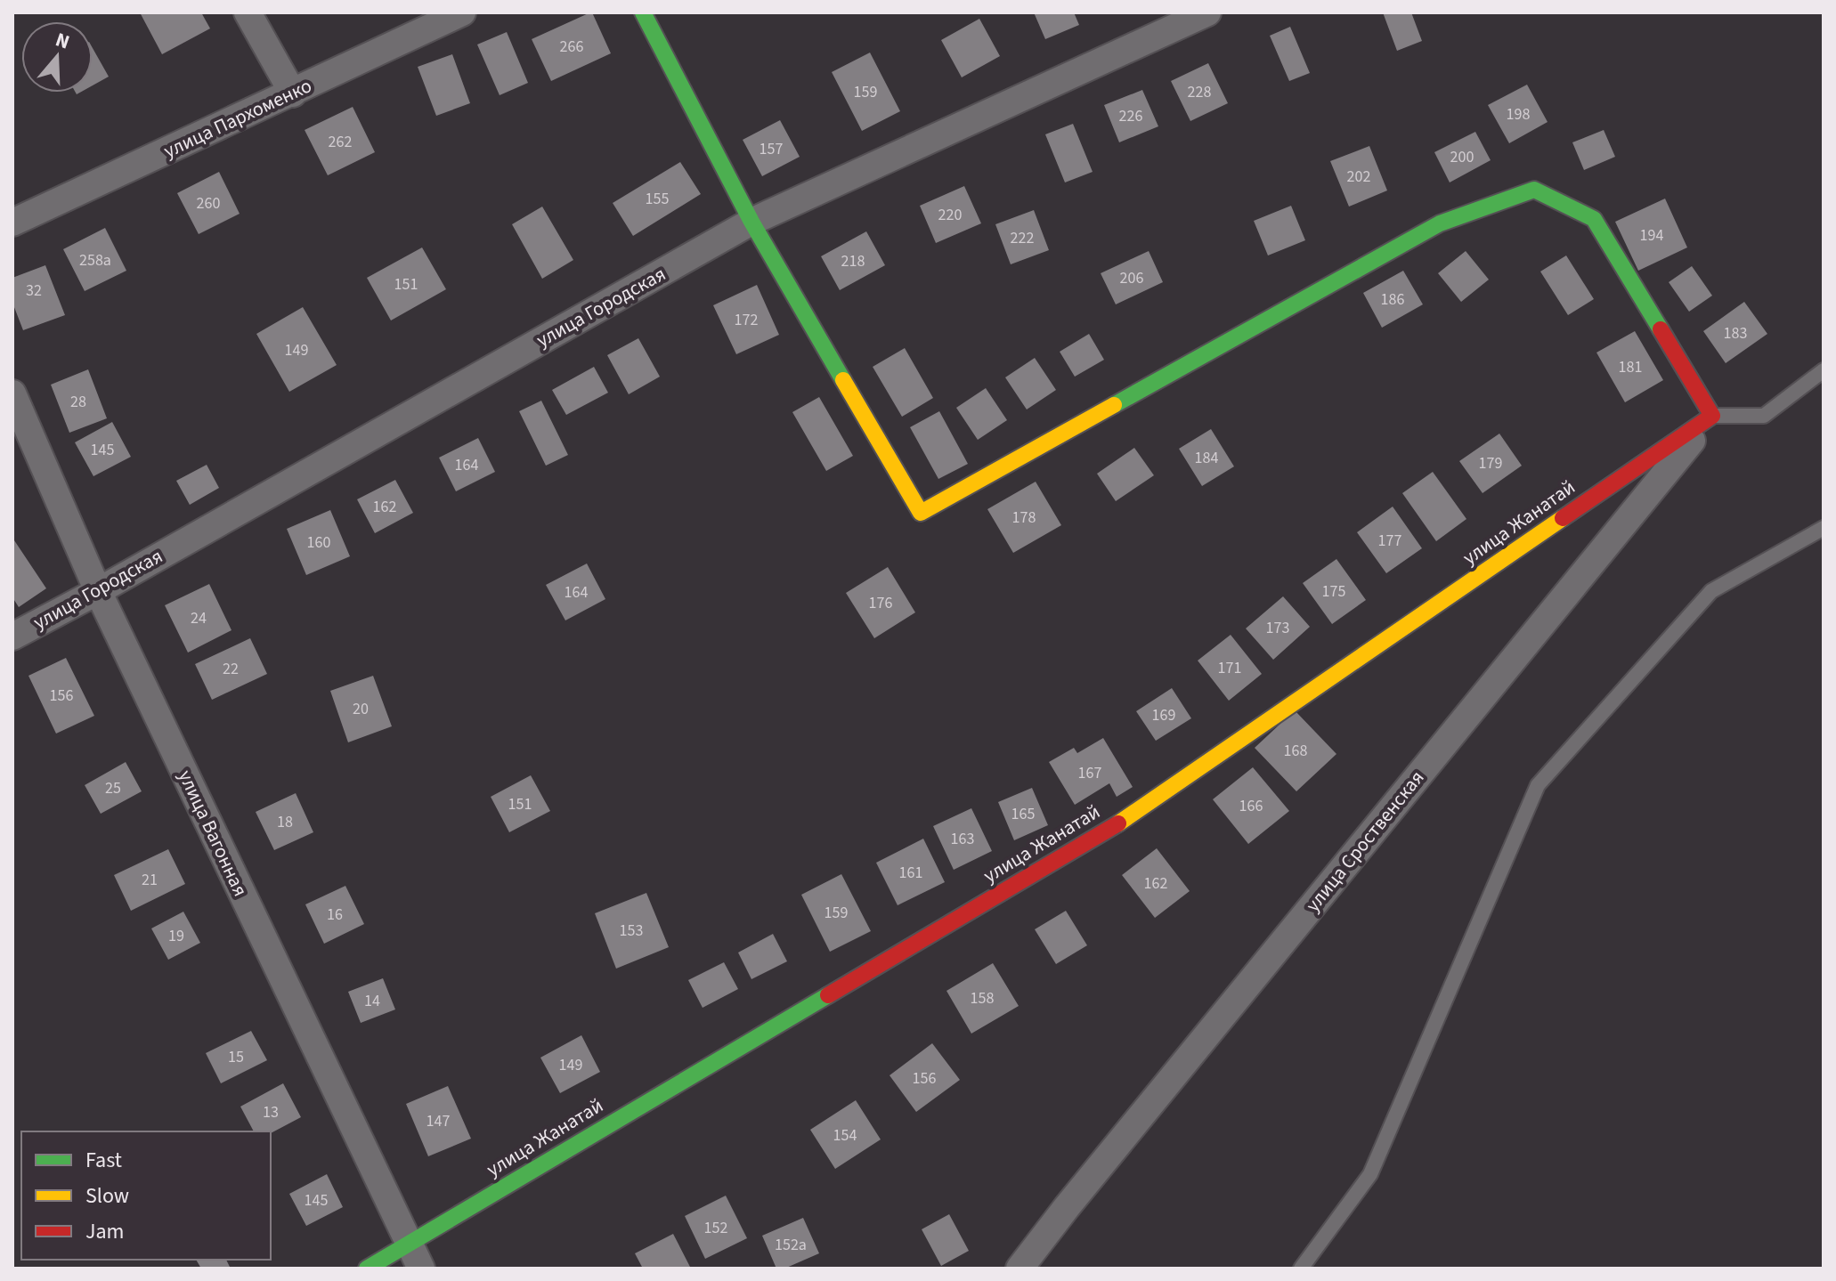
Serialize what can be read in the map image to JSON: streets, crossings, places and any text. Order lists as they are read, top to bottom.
{
  "streets": {
    "street": [
      "улица Пархоменко",
      "улица Городская",
      "улица Жанатай",
      "улица Вагонная",
      "улица Сроственская"
    ]
  },
  "crossings": [
    ["улица Городская", "улица Вагонная"],
    ["улица Жанатай", "улица Вагонная"],
    ["улица Жанатай", "улица Сроственская"]
  ],
  "house_numbers": [
    "266",
    "159",
    "228",
    "198",
    "226",
    "262",
    "157",
    "200",
    "202",
    "155",
    "260",
    "220",
    "194",
    "222",
    "258а",
    "218",
    "206",
    "151",
    "32",
    "186",
    "172",
    "183",
    "149",
    "181",
    "28",
    "145",
    "184",
    "179",
    "164",
    "162",
    "178",
    "177",
    "160",
    "175",
    "164",
    "176",
    "24",
    "173",
    "171",
    "22",
    "156",
    "20",
    "169",
    "168",
    "167",
    "25",
    "151",
    "166",
    "165",
    "18",
    "163",
    "161",
    "21",
    "162",
    "159",
    "16",
    "153",
    "19",
    "158",
    "14",
    "15",
    "149",
    "156",
    "13",
    "147",
    "154",
    "145",
    "152",
    "152а"
  ],
  "legend": ["Fast", "Slow", "Jam"],
  "north": "top"
}
